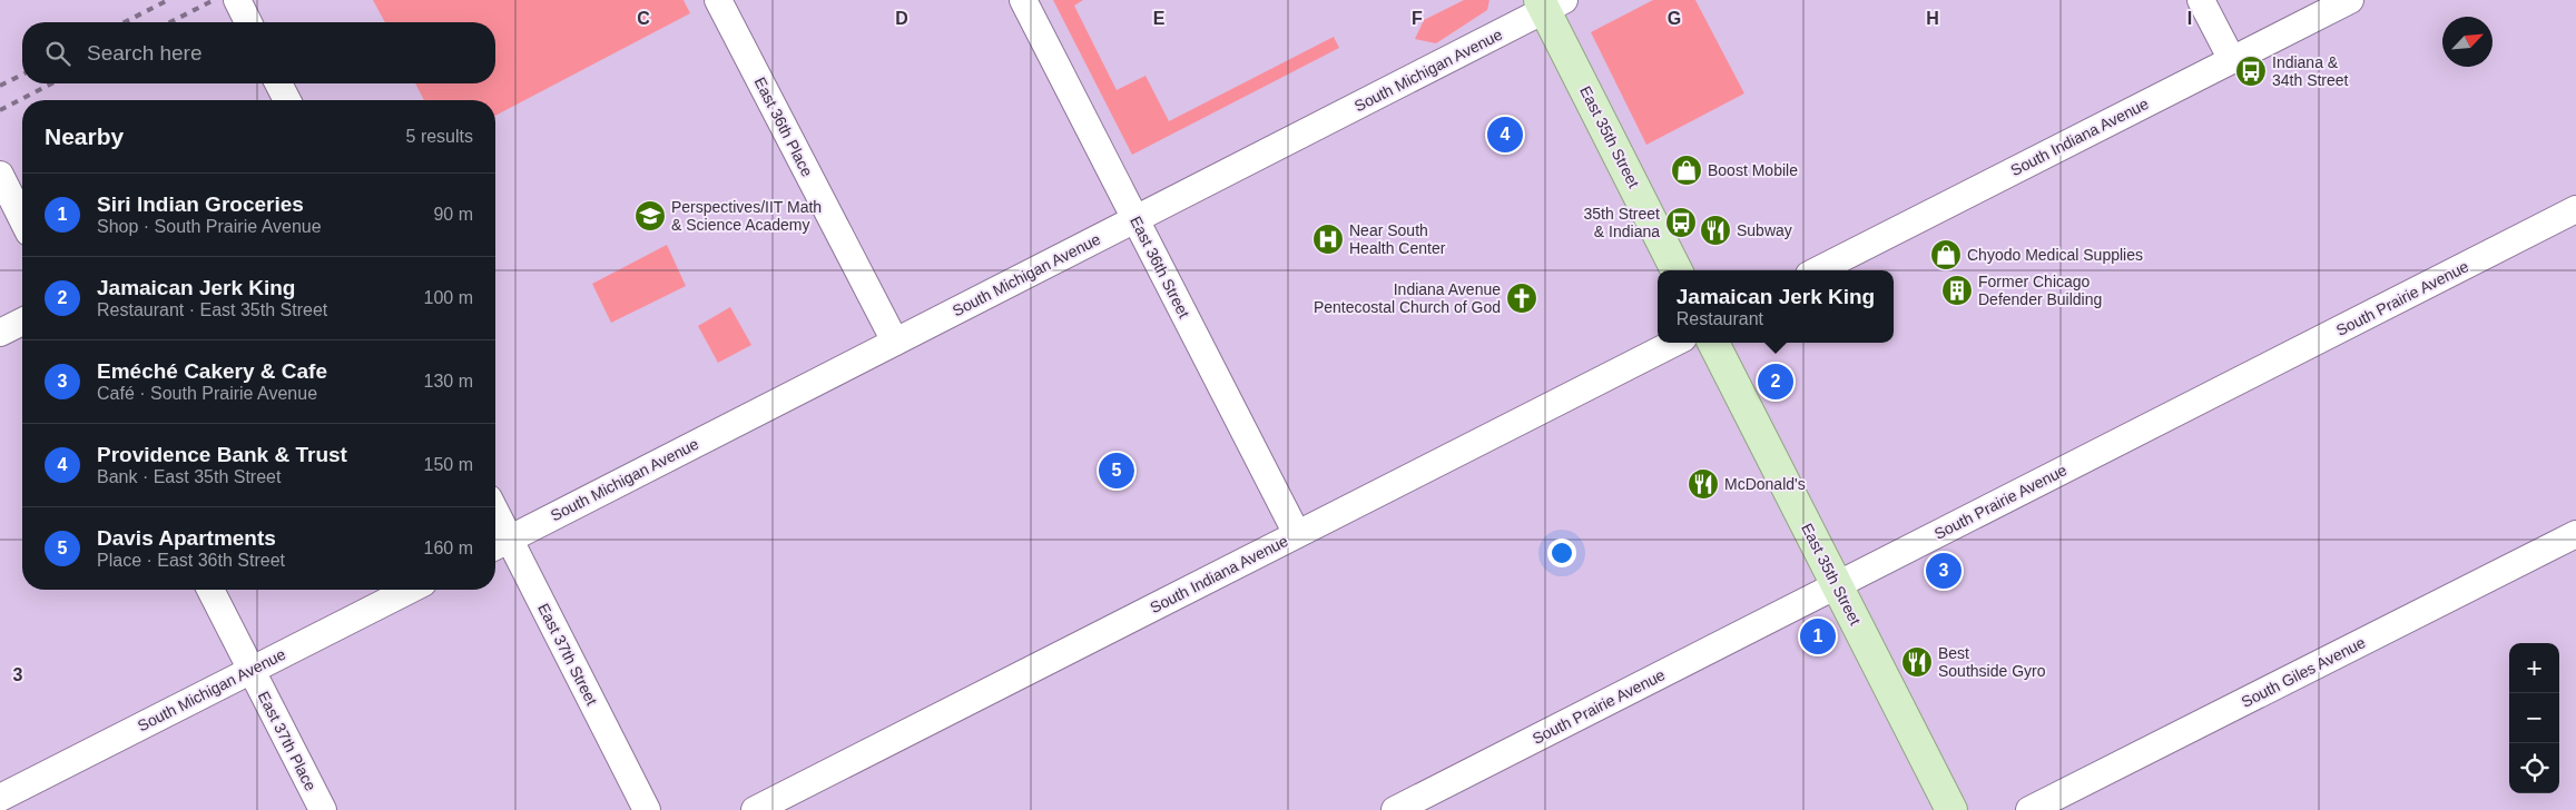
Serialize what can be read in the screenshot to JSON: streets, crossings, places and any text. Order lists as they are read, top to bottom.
{
  "streets": {
    "main road": ["East 35th Street"],
    "street": [
      "South Michigan Avenue",
      "East 36th Place",
      "South Indiana Avenue",
      "East 36th Street",
      "South Prairie Avenue",
      "East 37th Street",
      "South Giles Avenue",
      "East 37th Place"
    ]
  },
  "crossings": [
    ["South Michigan Avenue", "East 36th Place"],
    ["South Michigan Avenue", "East 35th Street"],
    ["South Michigan Avenue", "East 36th Street"],
    ["South Michigan Avenue", "East 37th Street"],
    ["South Michigan Avenue", "East 37th Place"],
    ["East 35th Street", "South Prairie Avenue"],
    ["South Indiana Avenue", "East 36th Street"]
  ],
  "places": {
    "bus stop": ["Indiana & 34th Street", "35th Street & Indiana"],
    "shop": ["Boost Mobile", "Chyodo Medical Supplies"],
    "school or university": ["Perspectives/IIT Math & Science Academy"],
    "restaurant": ["Subway", "McDonald's", "Best Southside Gyro"],
    "hospital": ["Near South Health Center"],
    "building": ["Former Chicago Defender Building"],
    "church": ["Indiana Avenue Pentecostal Church of God"]
  },
  "north": "top right",
  "page": {
    "search": "Search here",
    "heading": ["Nearby", "5 results"],
    "pins": [
      "4",
      "2",
      "5",
      "3",
      "1"
    ],
    "list": [
      {
        "mark": "1",
        "name": "Siri Indian Groceries",
        "note": "Shop · South Prairie Avenue",
        "value": "90 m"
      },
      {
        "mark": "2",
        "name": "Jamaican Jerk King",
        "note": "Restaurant · East 35th Street",
        "value": "100 m"
      },
      {
        "mark": "3",
        "name": "Eméché Cakery & Cafe",
        "note": "Café · South Prairie Avenue",
        "value": "130 m"
      },
      {
        "mark": "4",
        "name": "Providence Bank & Trust",
        "note": "Bank · East 35th Street",
        "value": "150 m"
      },
      {
        "mark": "5",
        "name": "Davis Apartments",
        "note": "Place · East 36th Street",
        "value": "160 m"
      }
    ],
    "popup": ["Jamaican Jerk King", "Restaurant"],
    "map_buttons": ["+", "−"]
  },
  "grid": {
    "columns": [
      "C",
      "D",
      "E",
      "F",
      "G",
      "H",
      "I"
    ],
    "rows": ["3"]
  }
}
